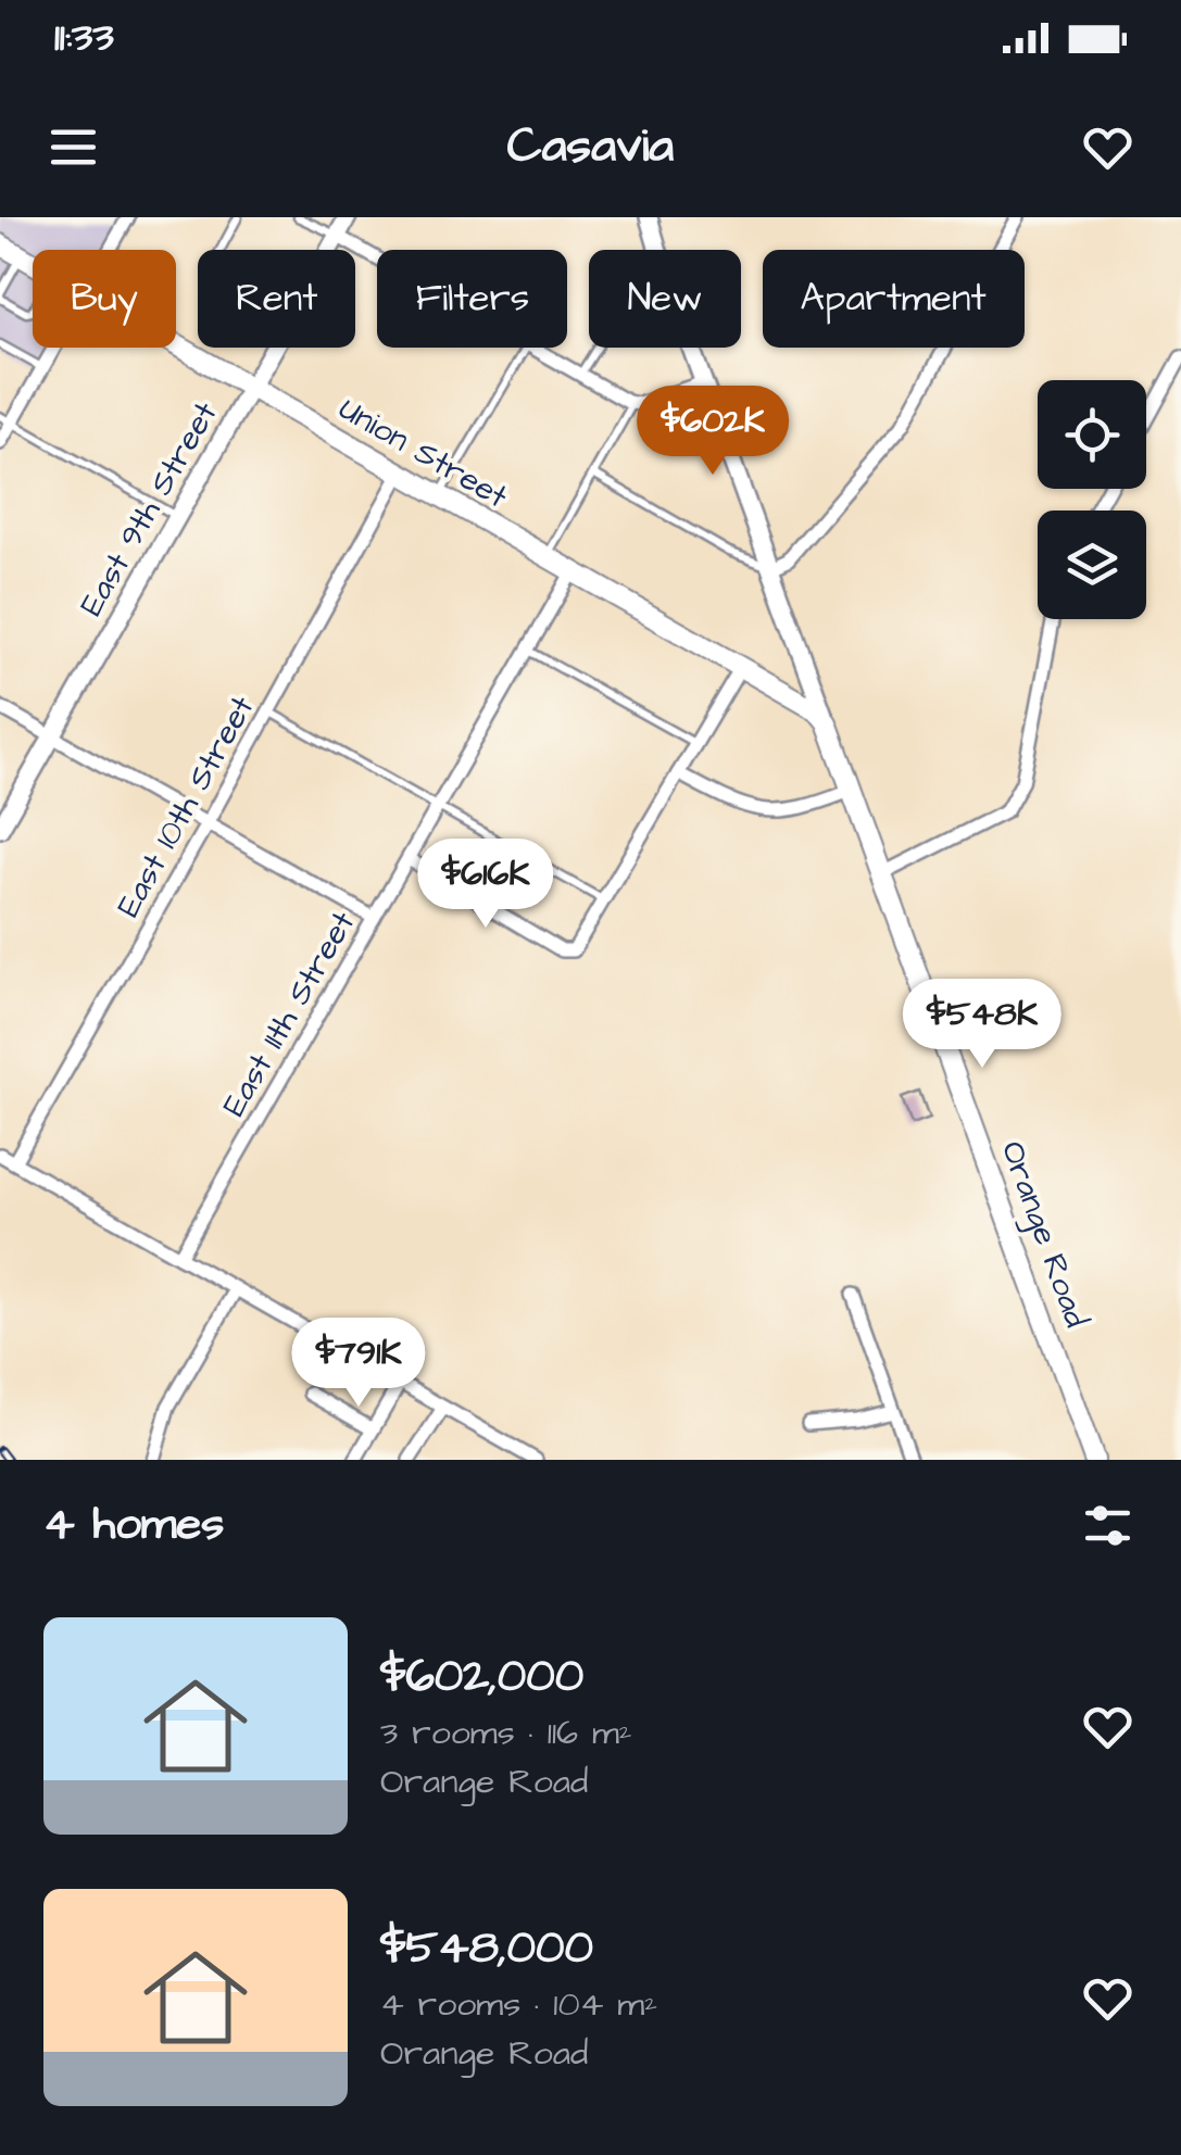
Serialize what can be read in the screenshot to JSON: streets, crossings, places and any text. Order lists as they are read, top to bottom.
{
  "streets": {
    "main road": ["Union Street", "Orange Road"],
    "street": ["East 9th Street", "East 10th Street", "East 11th Street"]
  },
  "crossings": [
    ["Union Street", "East 9th Street"],
    ["Union Street", "East 10th Street"],
    ["Union Street", "East 11th Street"],
    ["Union Street", "Orange Road"]
  ],
  "page": {
    "status": "11:33",
    "header": "Casavia",
    "chip": [
      "Buy",
      "Rent",
      "Filters",
      "New",
      "Apartment"
    ],
    "price": [
      "$602K",
      "$616K",
      "$548K",
      "$791K"
    ],
    "heading": "4 homes",
    "list": [
      {
        "name": "$602,000",
        "note": "3 rooms · 116 m² · Orange Road"
      },
      {
        "name": "$548,000",
        "note": "4 rooms · 104 m² · Orange Road"
      }
    ]
  }
}
